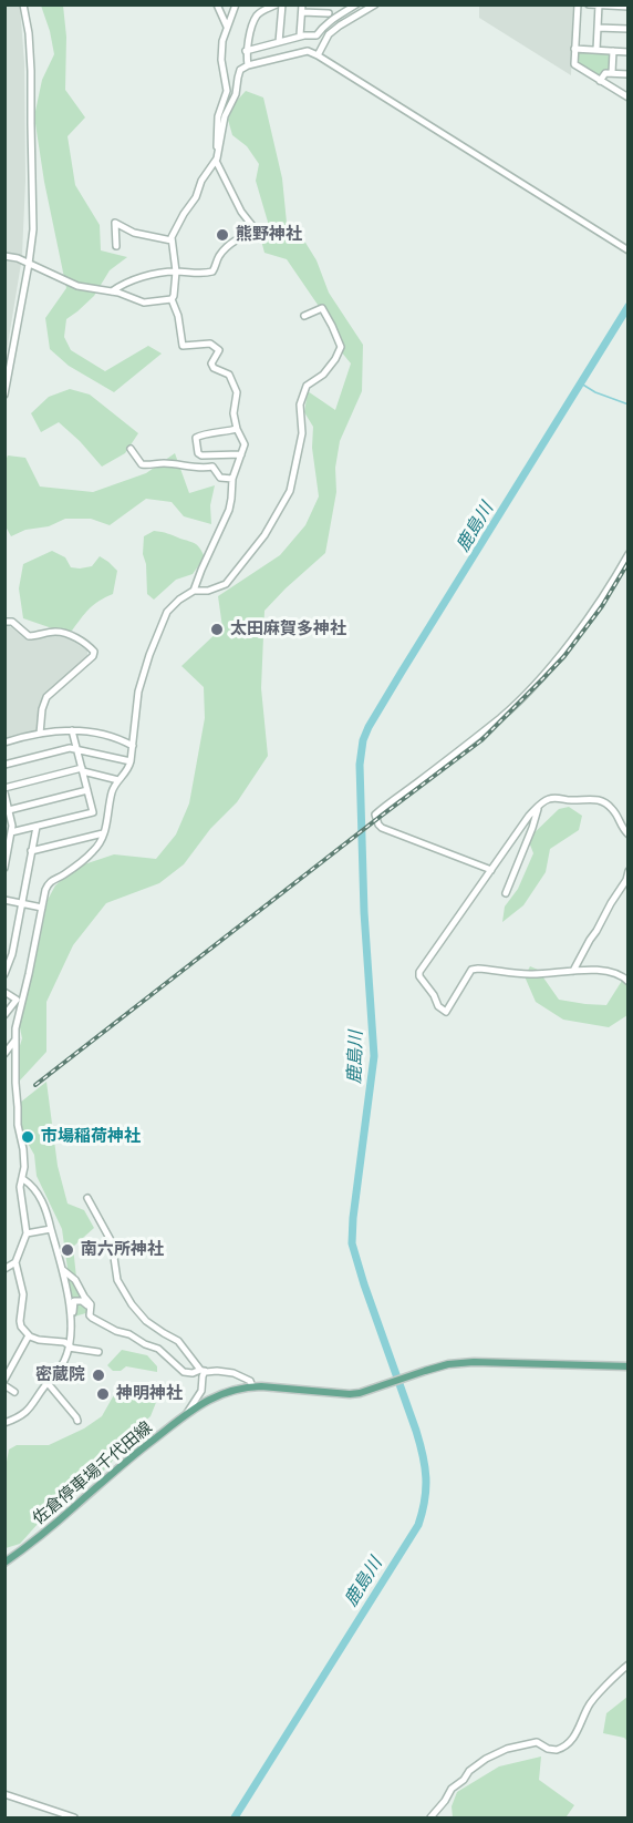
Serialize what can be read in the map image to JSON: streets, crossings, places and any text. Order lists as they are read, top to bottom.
{
  "streets": {
    "main road": ["佐倉停車場千代田線"]
  },
  "water": ["鹿島川"],
  "places": [
    "熊野神社",
    "太田麻賀多神社",
    "市場稲荷神社",
    "南六所神社",
    "密蔵院",
    "神明神社"
  ]
}
